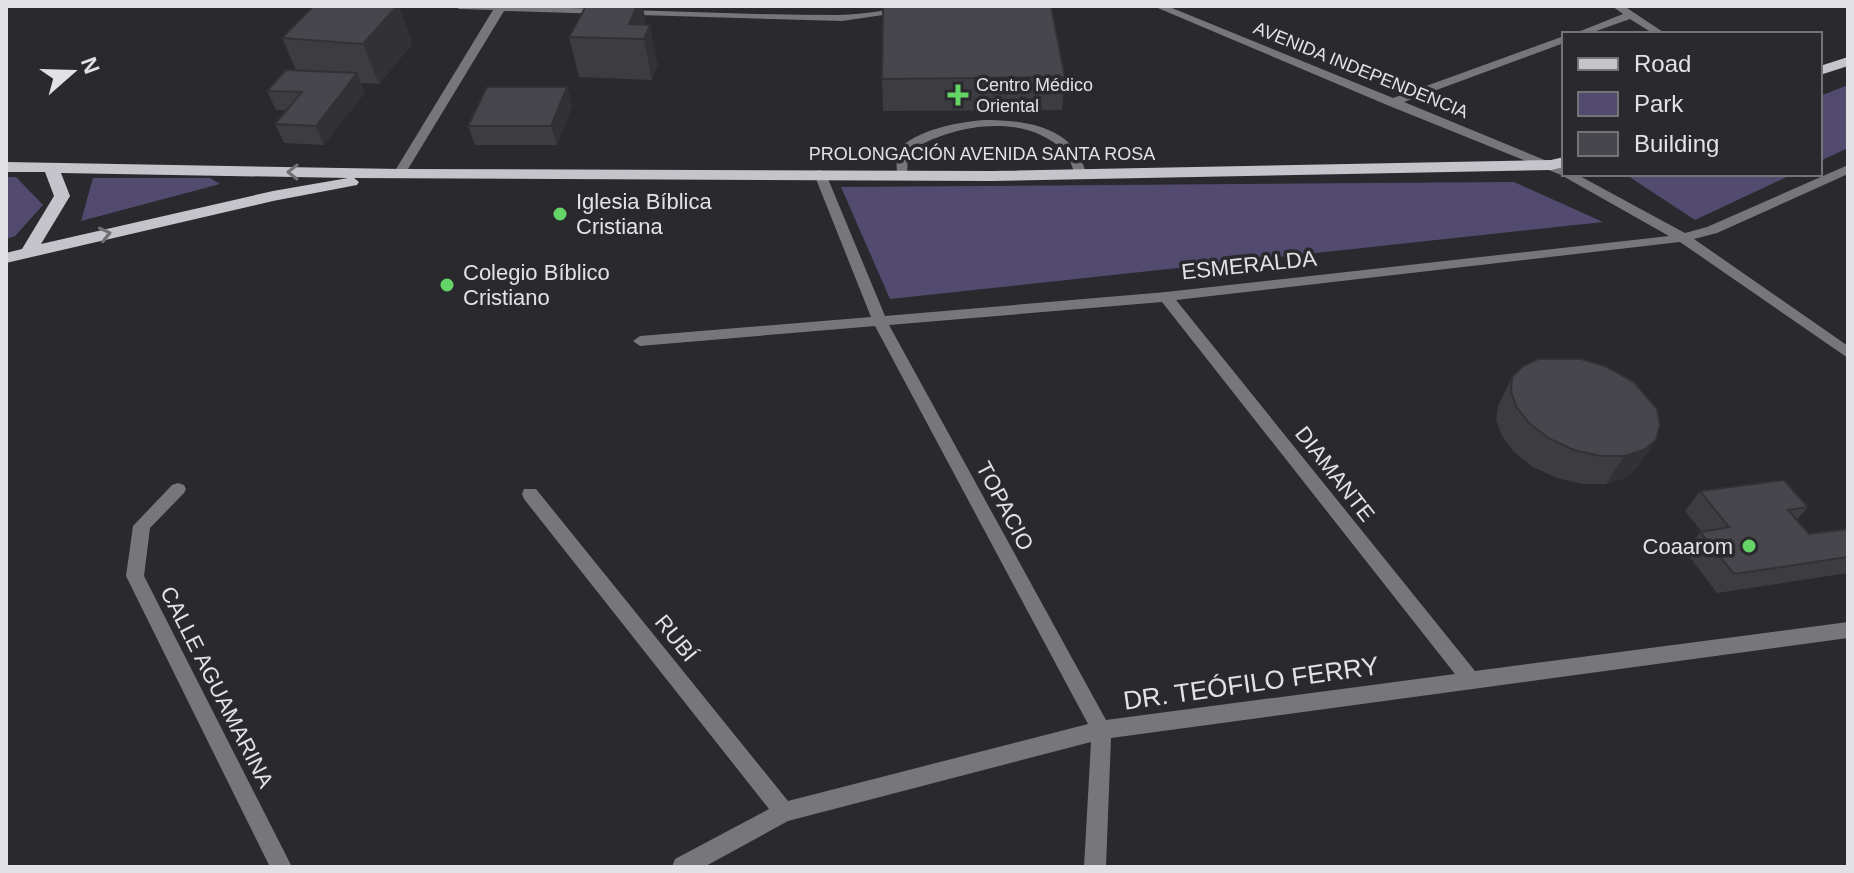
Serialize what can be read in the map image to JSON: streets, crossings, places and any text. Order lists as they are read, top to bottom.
{
  "streets": {
    "main road": ["PROLONGACIÓN AVENIDA SANTA ROSA"],
    "street": [
      "AVENIDA INDEPENDENCIA",
      "ESMERALDA",
      "DIAMANTE",
      "TOPACIO",
      "RUBÍ",
      "DR. TEÓFILO FERRY",
      "CALLE AGUAMARINA"
    ]
  },
  "crossings": [
    ["AVENIDA INDEPENDENCIA", "PROLONGACIÓN AVENIDA SANTA ROSA"],
    ["AVENIDA INDEPENDENCIA", "ESMERALDA"],
    ["PROLONGACIÓN AVENIDA SANTA ROSA", "TOPACIO"],
    ["ESMERALDA", "DIAMANTE"],
    ["ESMERALDA", "TOPACIO"],
    ["DIAMANTE", "DR. TEÓFILO FERRY"],
    ["TOPACIO", "DR. TEÓFILO FERRY"],
    ["RUBÍ", "DR. TEÓFILO FERRY"]
  ],
  "places": {
    "health": ["Centro Médico Oriental"],
    "other": ["Iglesia Bíblica Cristiana", "Colegio Bíblico Cristiano", "Coaarom"]
  },
  "legend": ["Road", "Park", "Building"],
  "north": "right"
}
